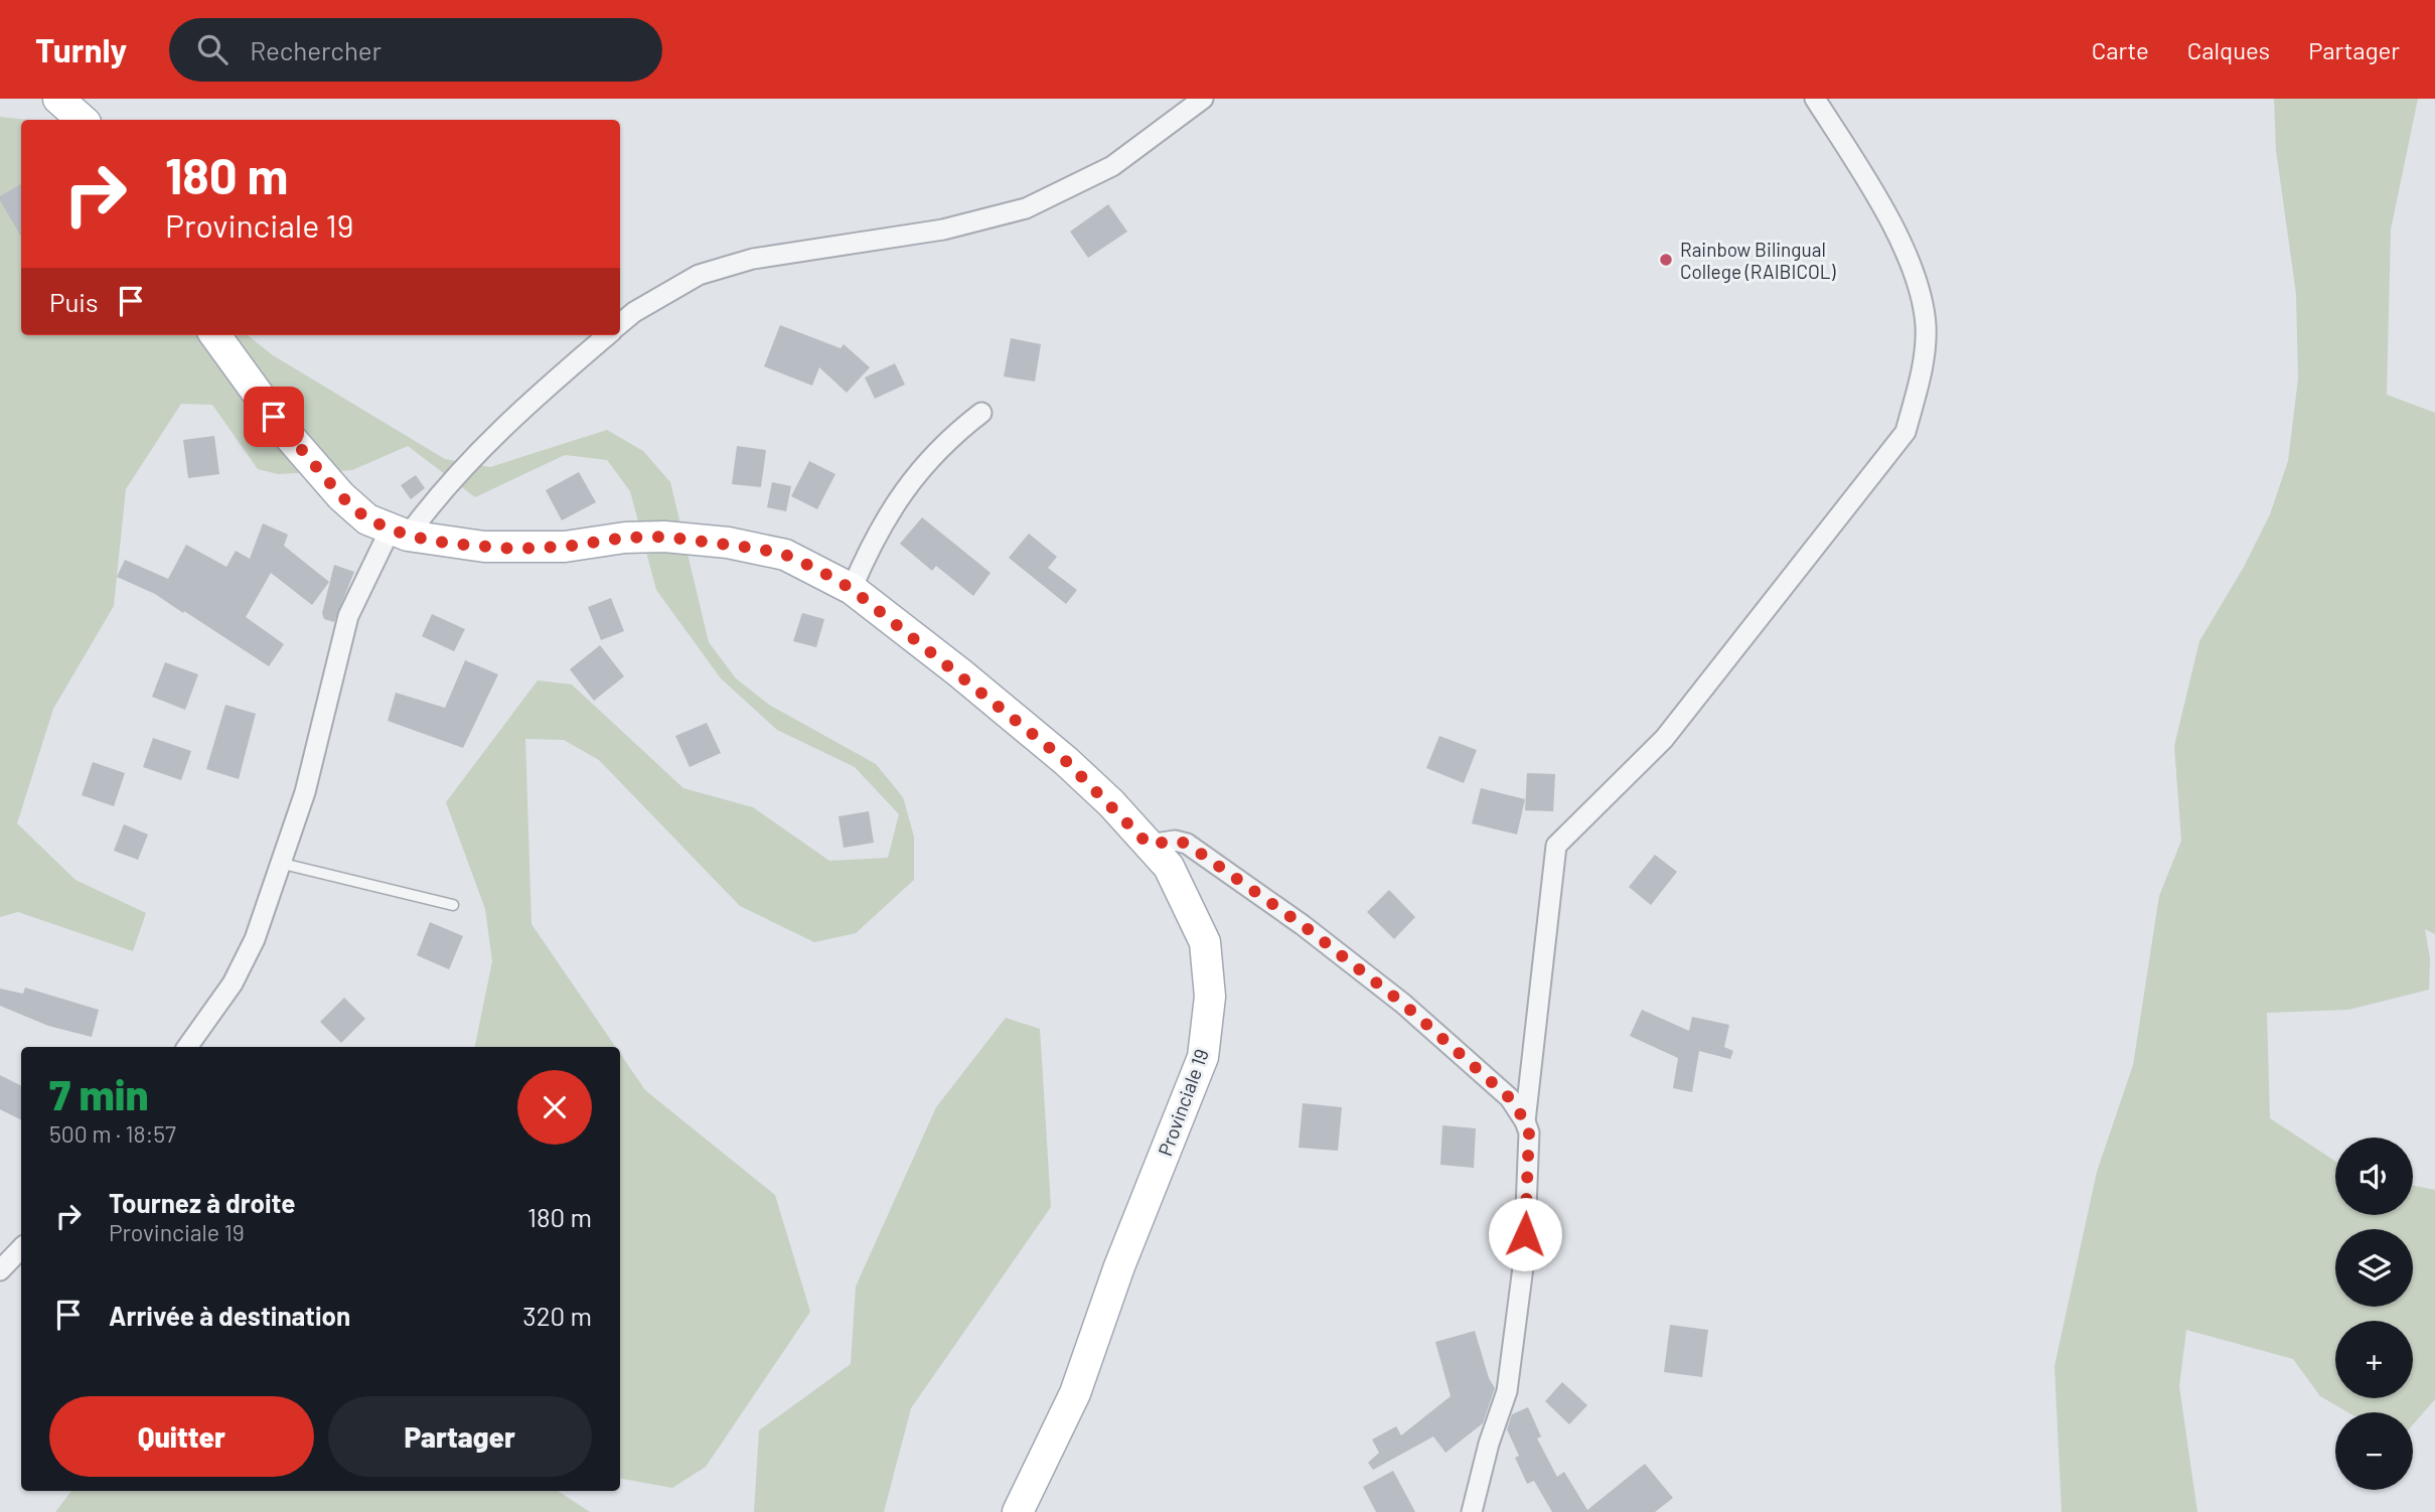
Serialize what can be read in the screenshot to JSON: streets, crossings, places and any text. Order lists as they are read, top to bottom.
{
  "streets": {
    "main road": ["Provinciale 19"]
  },
  "places": ["Rainbow Bilingual College (RAIBICOL)"],
  "page": {
    "header": "Turnly",
    "search": "Rechercher",
    "nav": ["Carte", "Calques", "Partager"],
    "turn": ["180 m", "Provinciale 19"],
    "then": "Puis",
    "heading": ["7 min", "500 m · 18:57"],
    "map_buttons": ["+", "−"],
    "list": [
      {
        "name": "Tournez à droite",
        "note": "Provinciale 19",
        "value": "180 m"
      },
      {
        "name": "Arrivée à destination",
        "value": "320 m"
      }
    ],
    "buttons": ["Quitter", "Partager"]
  }
}
